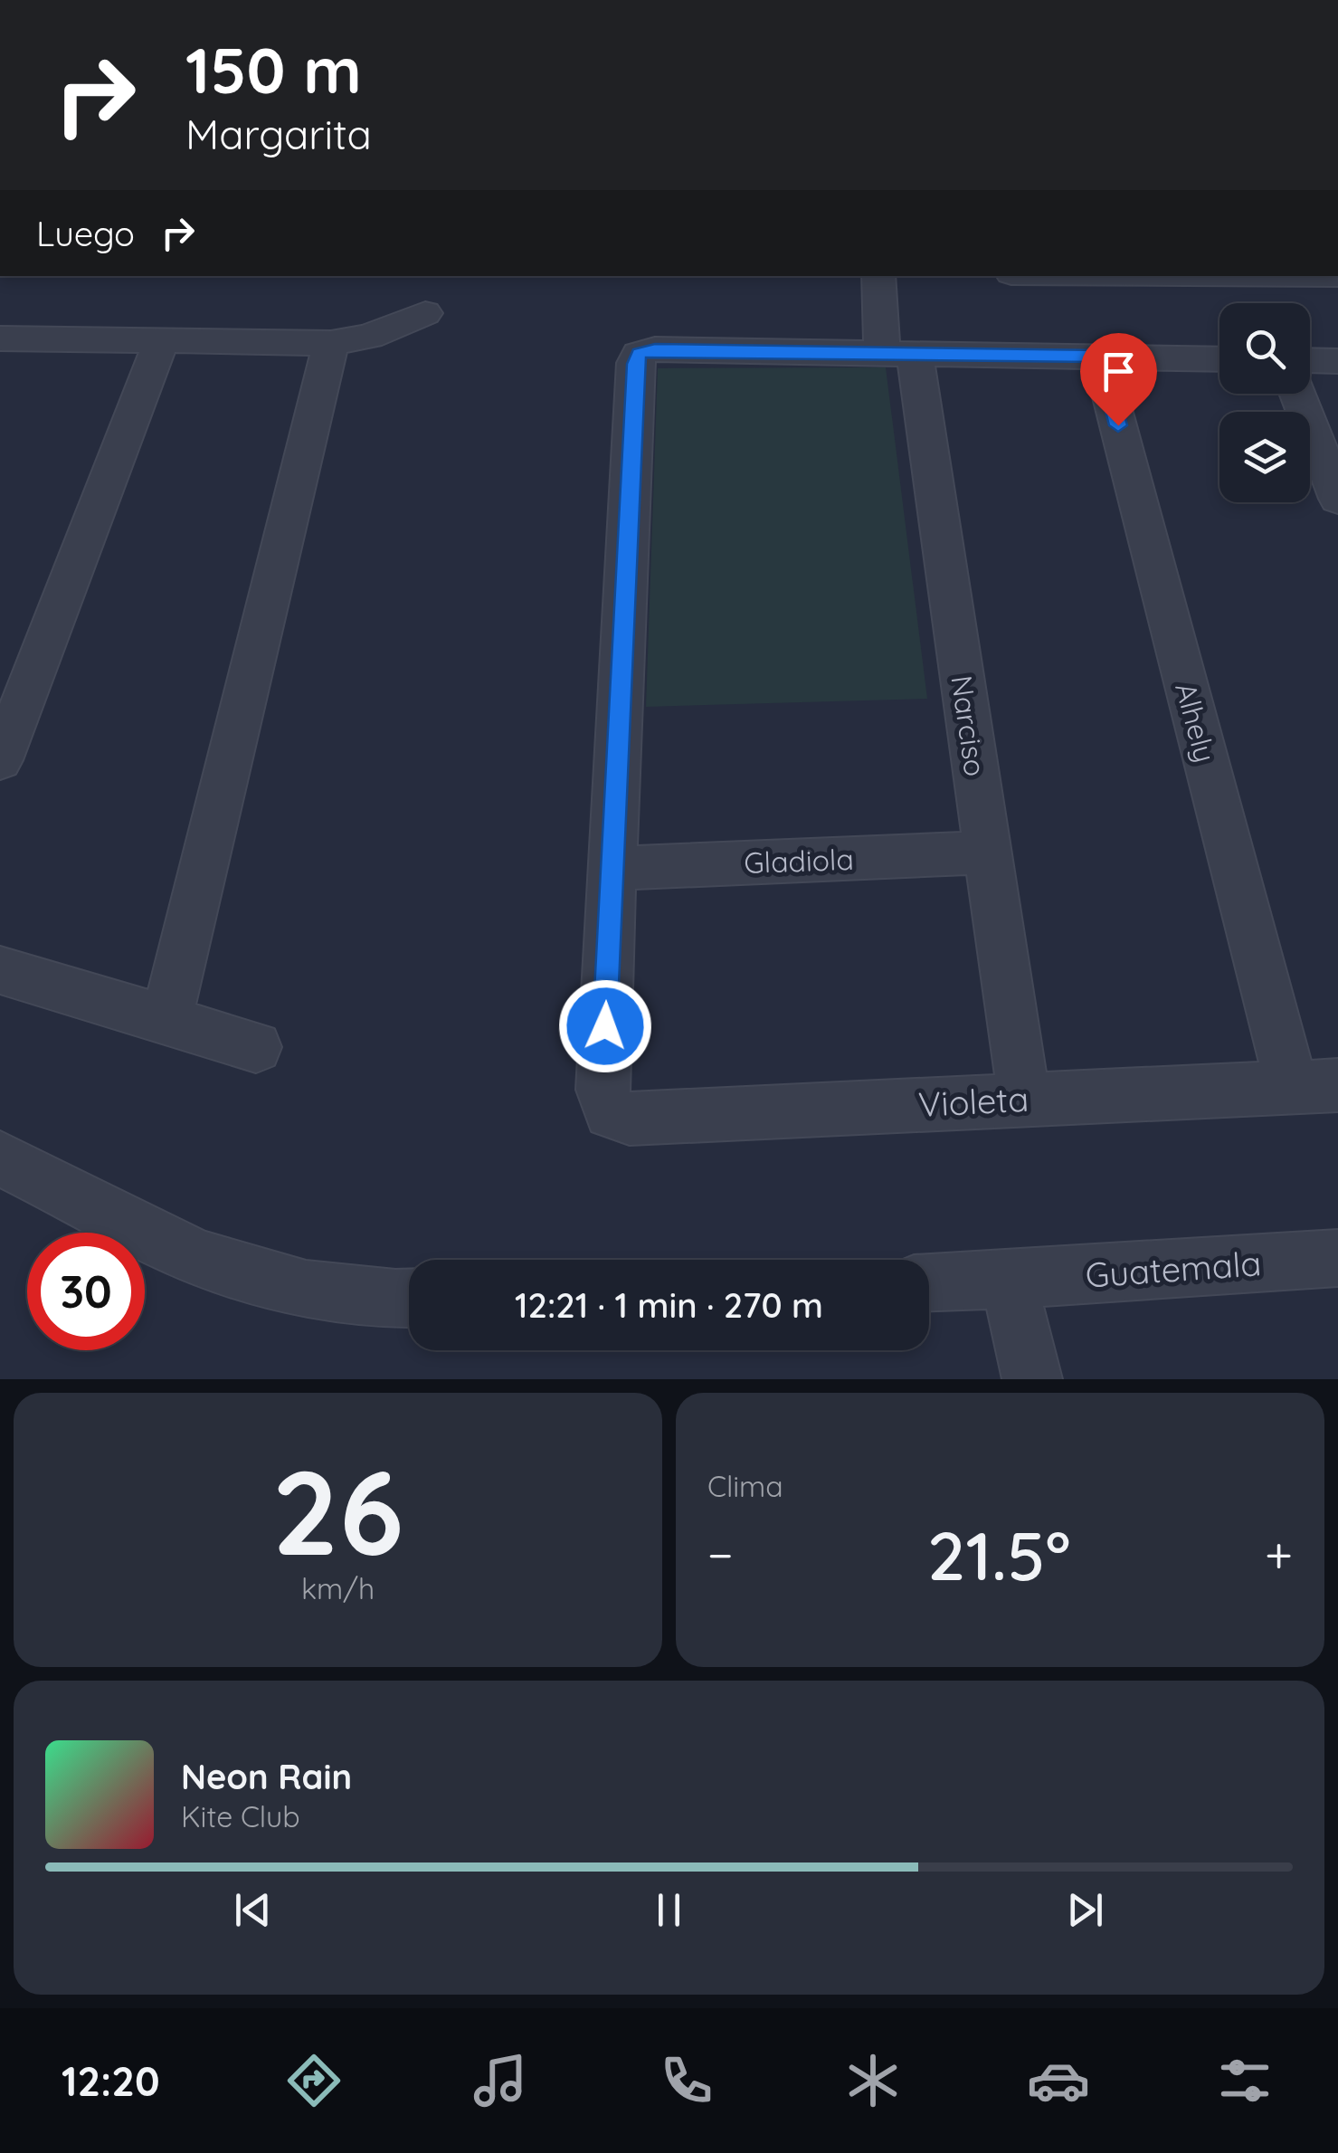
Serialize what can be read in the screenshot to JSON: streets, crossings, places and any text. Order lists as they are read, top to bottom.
{
  "streets": {
    "street": [
      "Alhely",
      "Narciso",
      "Gladiola",
      "Violeta",
      "Guatemala"
    ]
  },
  "crossings": [
    ["Alhely", "Violeta"],
    ["Narciso", "Gladiola"],
    ["Narciso", "Violeta"],
    ["Gladiola", "Violeta"]
  ],
  "page": {
    "turn": ["150 m", "Margarita"],
    "then": "Luego",
    "limit": "30",
    "trip": "12:21 · 1 min · 270 m",
    "tile": [
      ["26", "km/h"],
      "Clima"
    ],
    "heat": ["−", "21.5°", "+"],
    "song": ["Neon Rain", "Kite Club"],
    "tabs": "12:20"
  }
}
